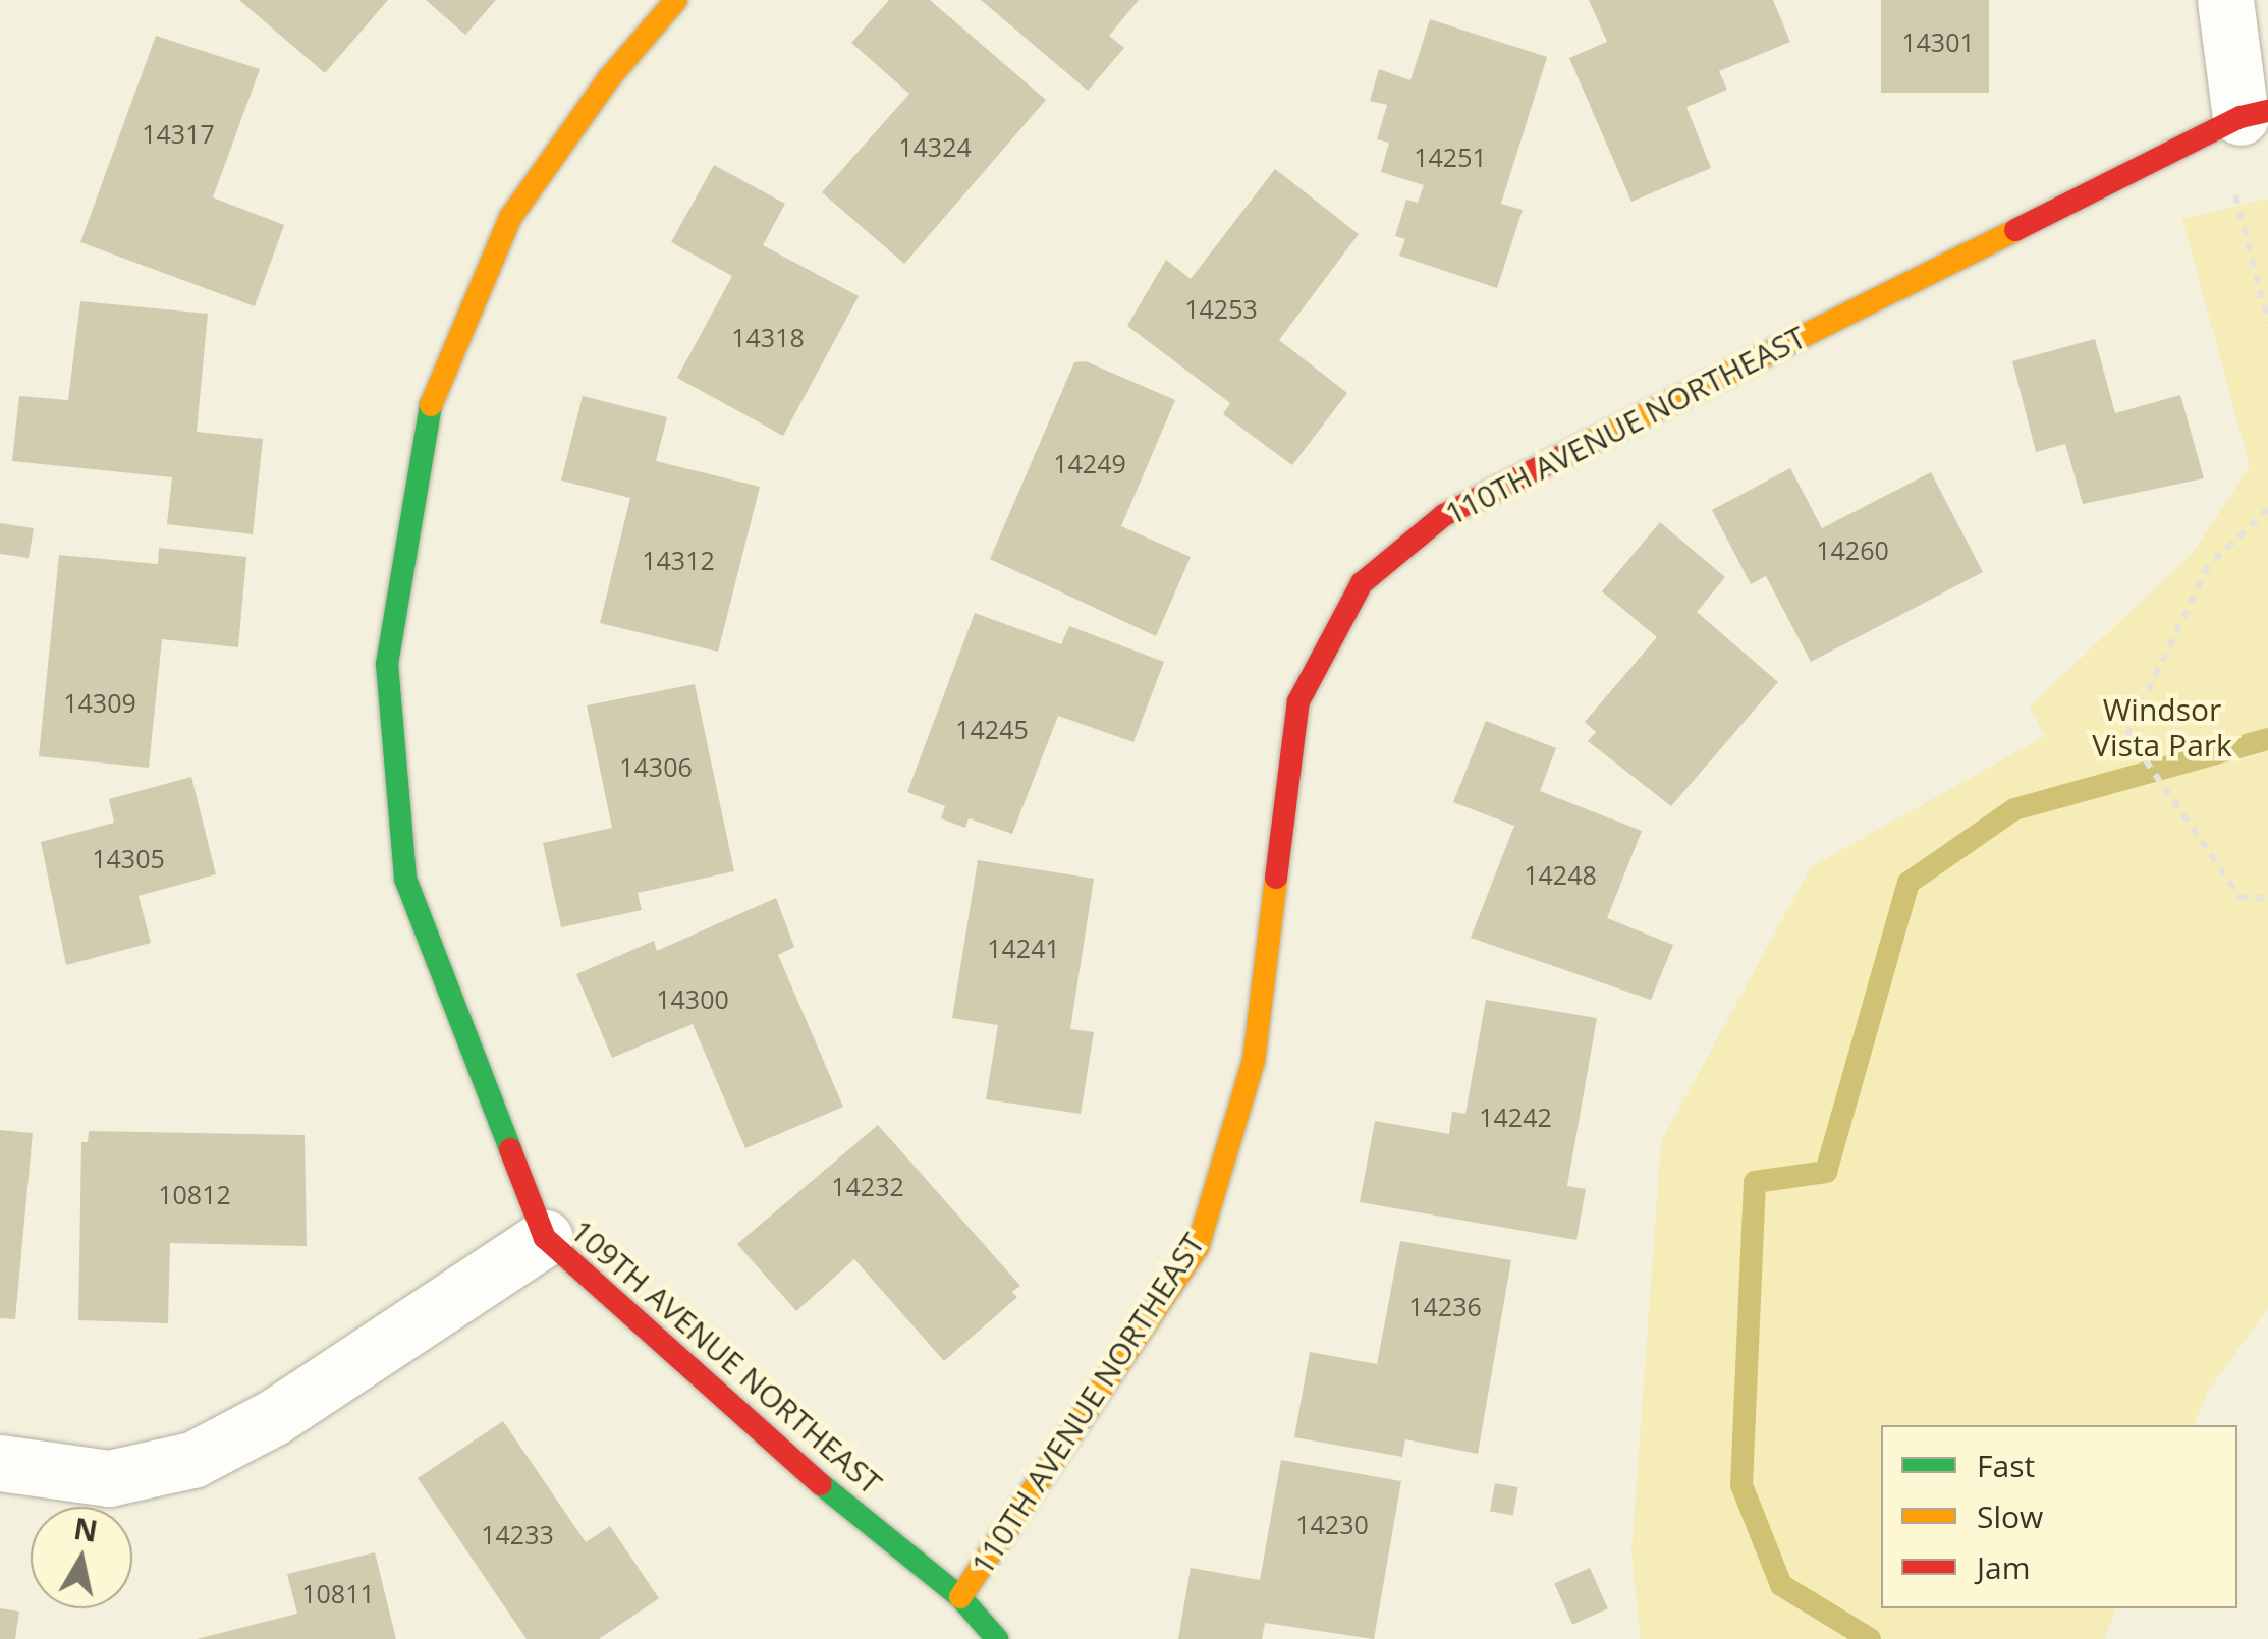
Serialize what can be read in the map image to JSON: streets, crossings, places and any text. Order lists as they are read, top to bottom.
{
  "streets": {
    "street": ["110TH AVENUE NORTHEAST", "109TH AVENUE NORTHEAST"]
  },
  "crossings": [
    ["110TH AVENUE NORTHEAST", "109TH AVENUE NORTHEAST"]
  ],
  "parks": ["Windsor Vista Park"],
  "house_numbers": [
    "14301",
    "14317",
    "14324",
    "14251",
    "14253",
    "14318",
    "14249",
    "14260",
    "14312",
    "14309",
    "14245",
    "14306",
    "14305",
    "14248",
    "14241",
    "14300",
    "14242",
    "14232",
    "10812",
    "14236",
    "14230",
    "14233",
    "10811"
  ],
  "legend": ["Fast", "Slow", "Jam"],
  "north": "top"
}
